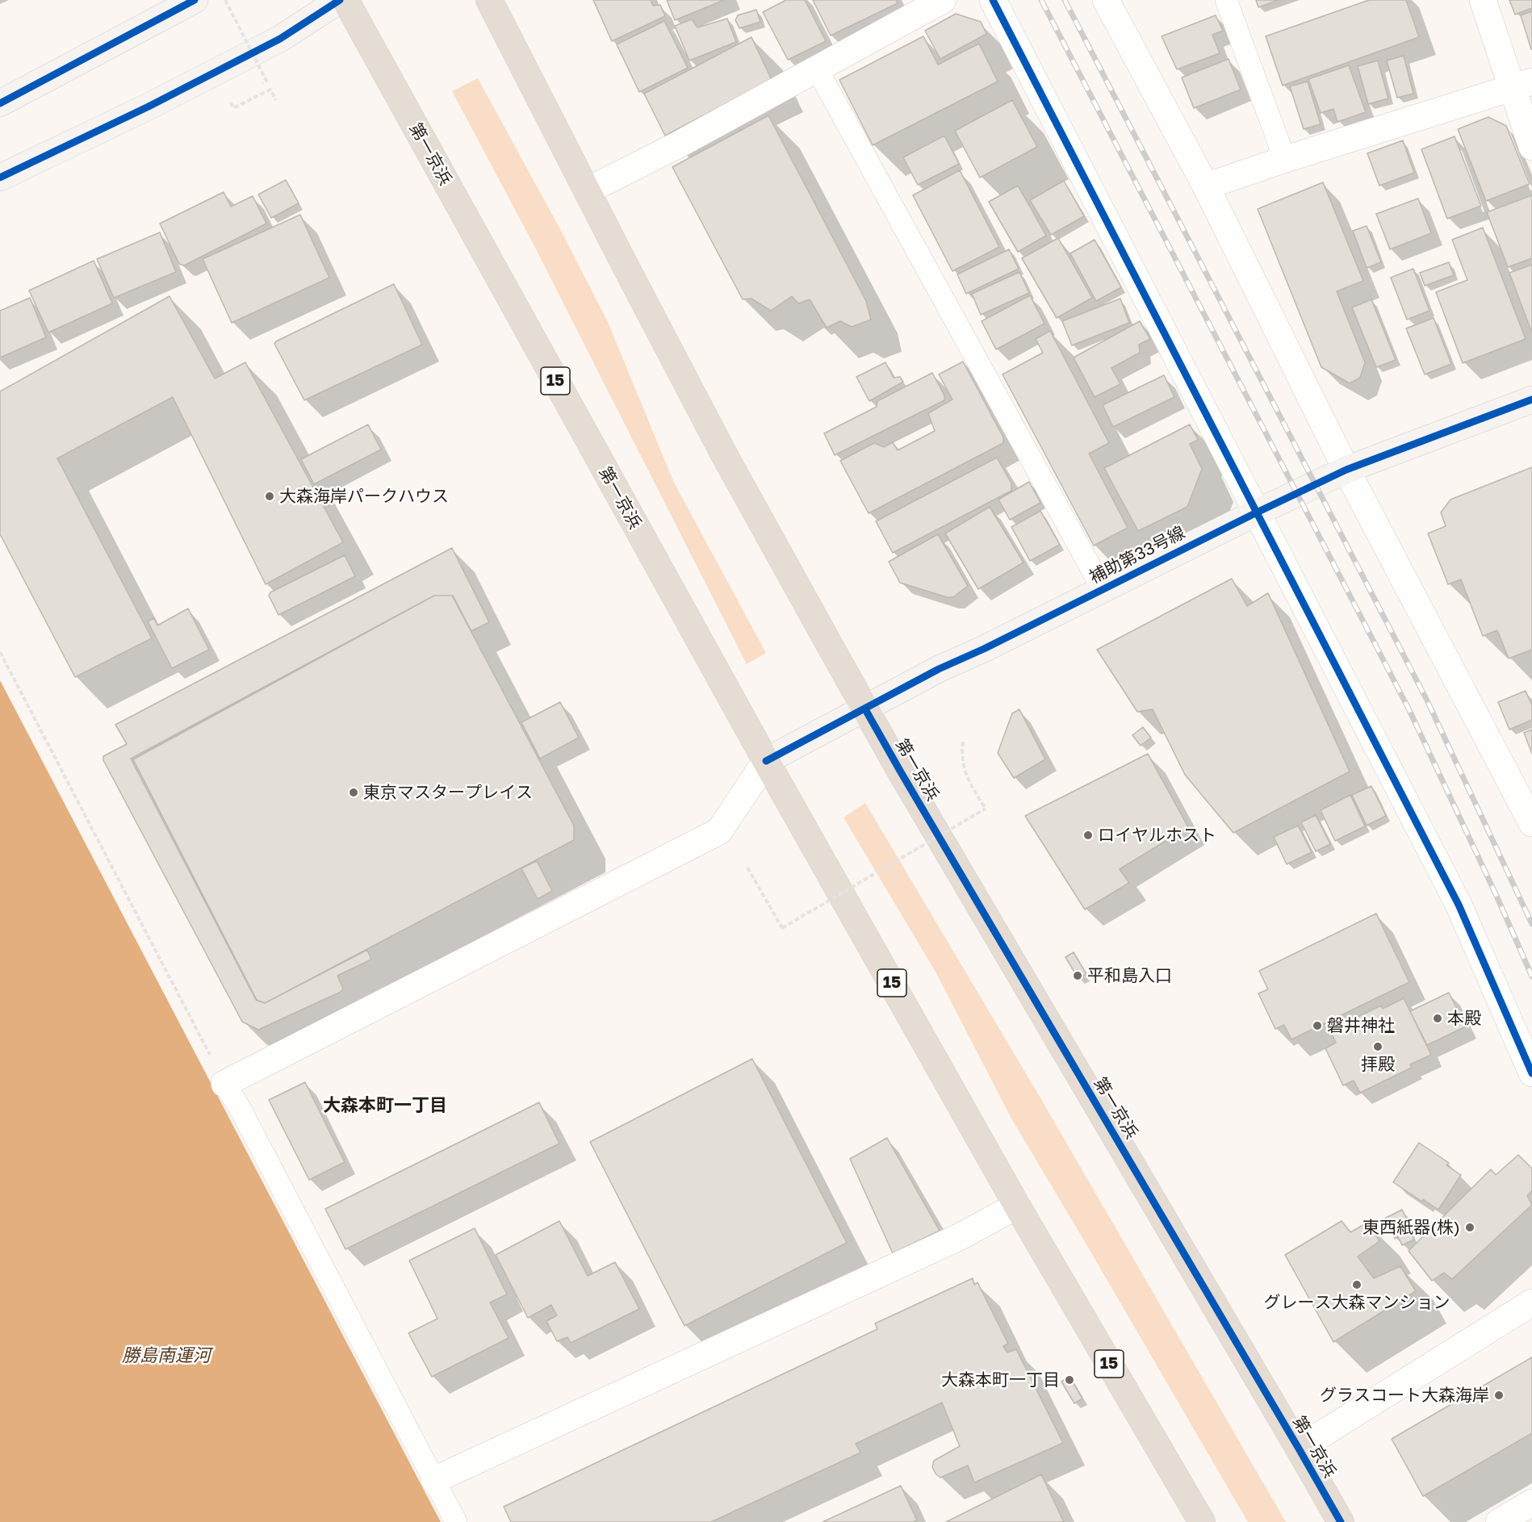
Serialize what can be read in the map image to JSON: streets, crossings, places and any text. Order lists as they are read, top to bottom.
{
  "streets": {
    "highway": ["第一京浜", "15"],
    "street": ["補助第33号線"]
  },
  "crossings": [
    ["第一京浜", "補助第33号線"]
  ],
  "districts": ["大森本町一丁目"],
  "water": ["勝島南運河"],
  "places": [
    "大森海岸パークハウス",
    "東京マスタープレイス",
    "ロイヤルホスト",
    "平和島入口",
    "本殿",
    "磐井神社",
    "拝殿",
    "東西紙器(株)",
    "グレース大森マンション",
    "大森本町一丁目",
    "グラスコート大森海岸"
  ]
}
